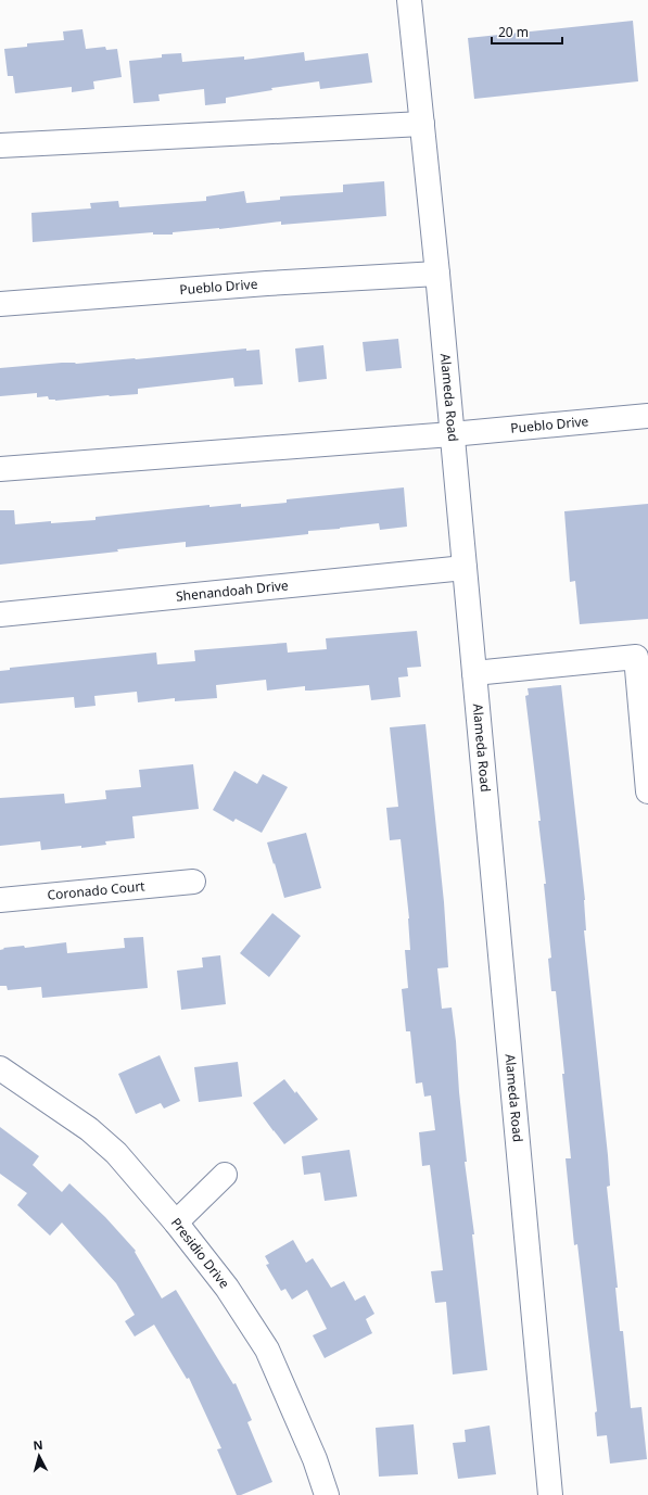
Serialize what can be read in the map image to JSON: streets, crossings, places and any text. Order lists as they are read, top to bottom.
{
  "streets": {
    "street": [
      "Pueblo Drive",
      "Alameda Road",
      "Shenandoah Drive",
      "Coronado Court",
      "Presidio Drive"
    ]
  },
  "crossings": [
    ["Pueblo Drive", "Alameda Road"],
    ["Alameda Road", "Shenandoah Drive"]
  ],
  "scale_bar": "20 m",
  "north": "top"
}
